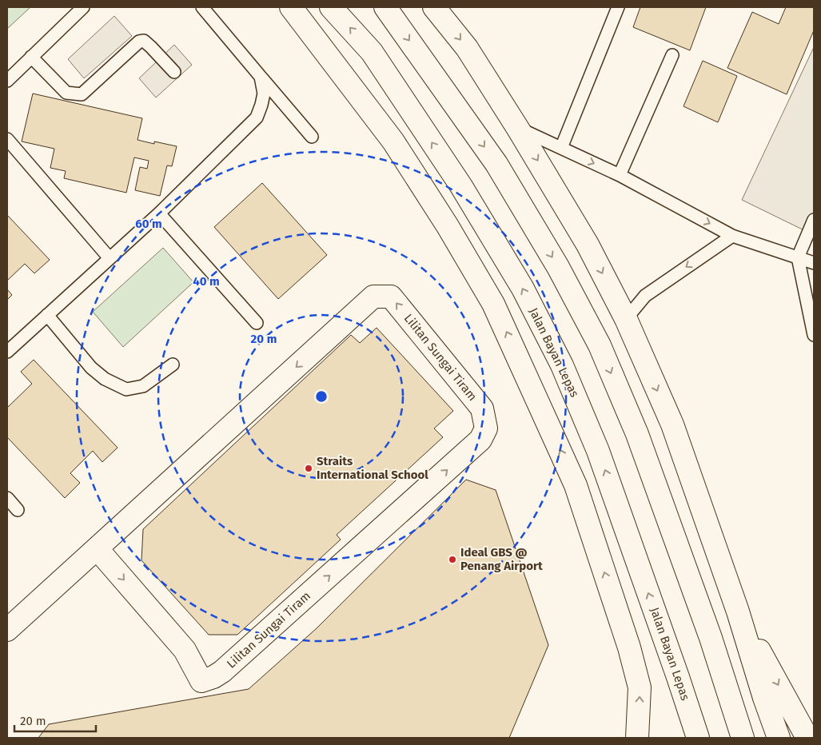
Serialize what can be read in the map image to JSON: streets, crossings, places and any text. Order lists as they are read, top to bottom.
{
  "streets": {
    "main road": ["Jalan Bayan Lepas", "Lilitan Sungai Tiram"]
  },
  "places": ["Straits International School", "Ideal GBS @ Penang Airport"],
  "scale_bar": "20 m",
  "rings": ["60 m", "40 m", "20 m"]
}
